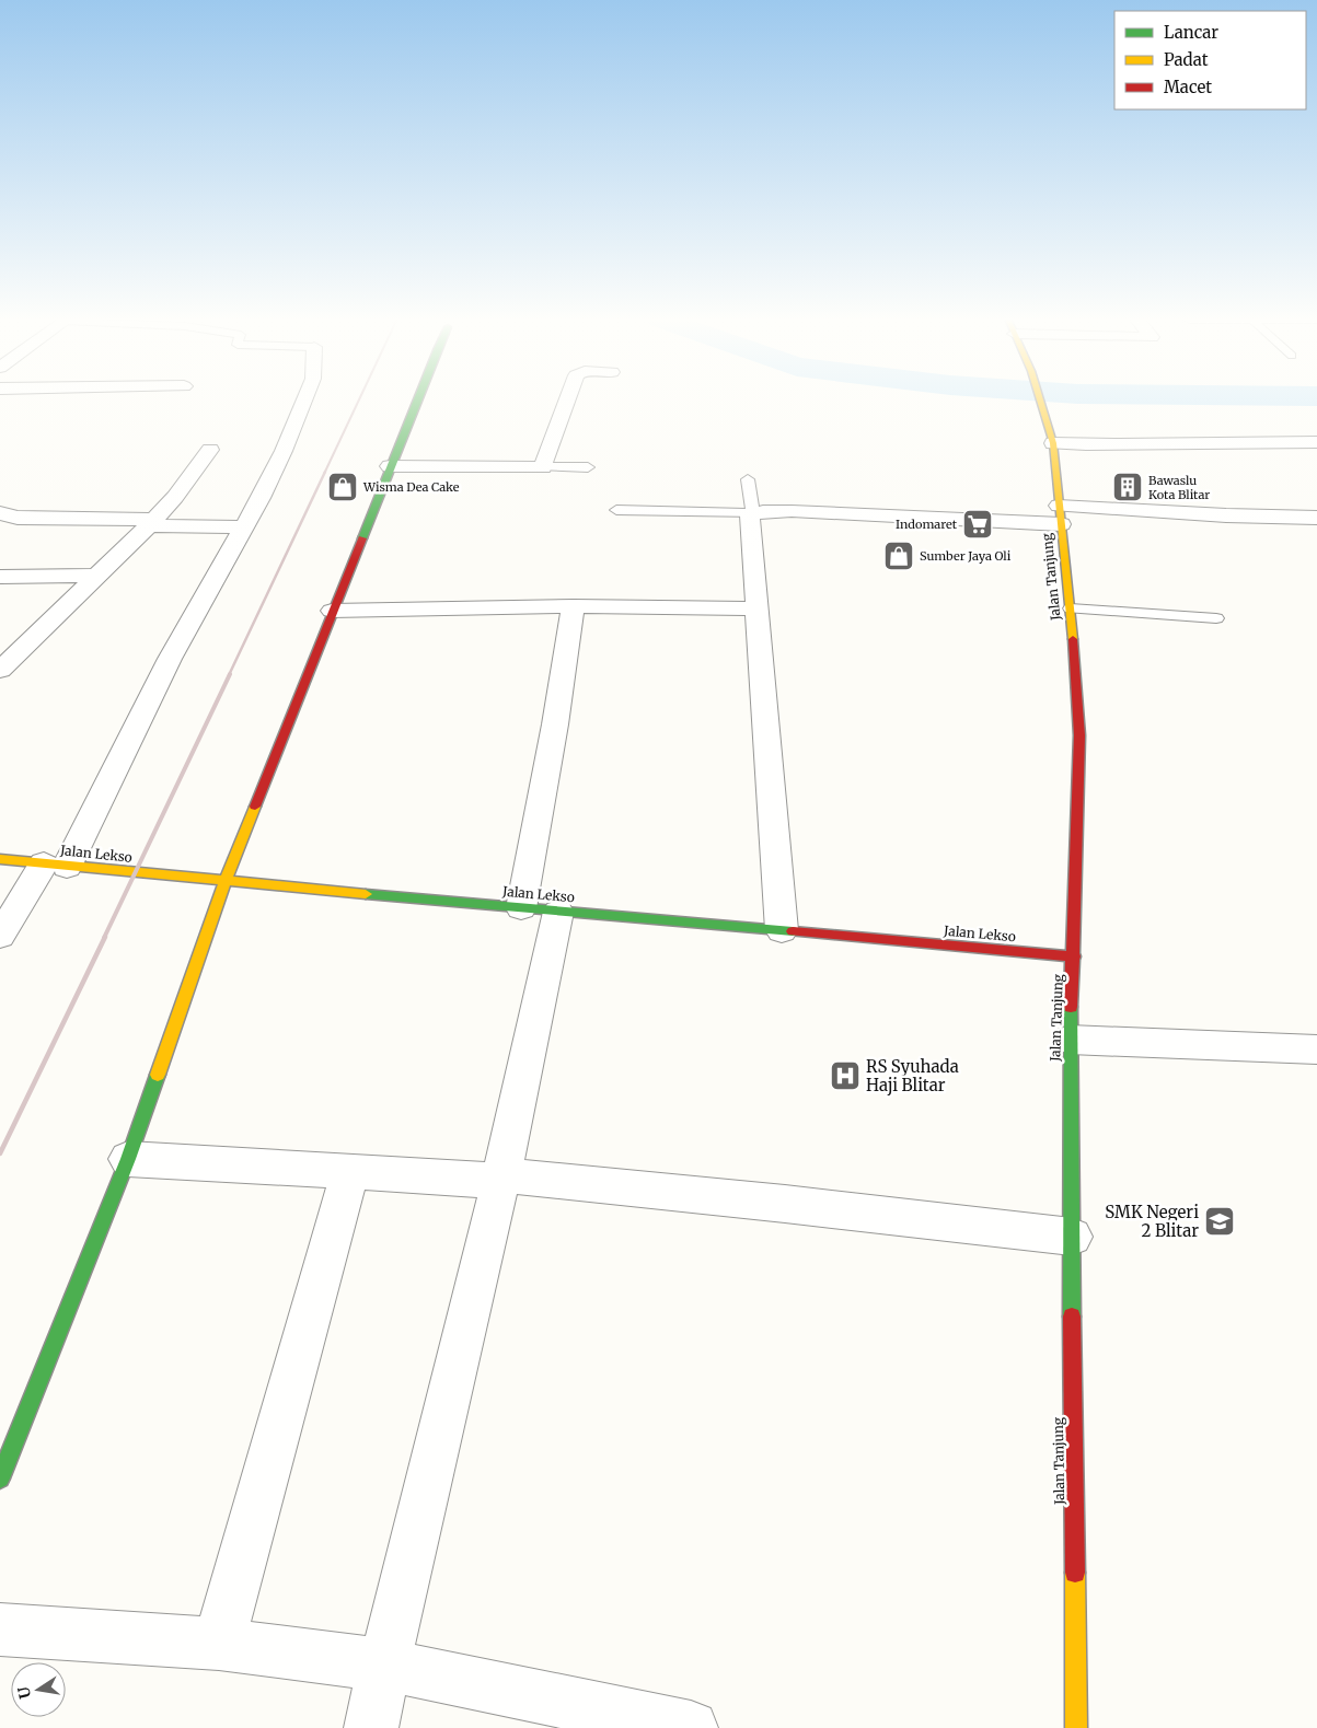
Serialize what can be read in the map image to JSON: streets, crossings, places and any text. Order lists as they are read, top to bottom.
{
  "streets": {
    "street": ["Jalan Tanjung", "Jalan Lekso"]
  },
  "crossings": [
    ["Jalan Tanjung", "Jalan Lekso"]
  ],
  "places": {
    "shop": ["Wisma Dea Cake", "Sumber Jaya Oli"],
    "building": ["Bawaslu Kota Blitar"],
    "supermarket": ["Indomaret"],
    "hospital": ["RS Syuhada Haji Blitar"],
    "school or university": ["SMK Negeri 2 Blitar"]
  },
  "legend": ["Lancar", "Padat", "Macet"],
  "north": "left"
}
